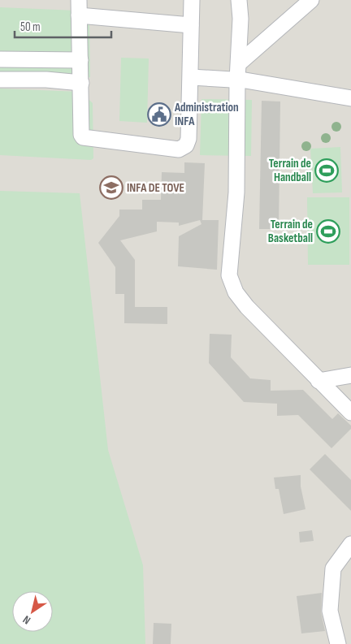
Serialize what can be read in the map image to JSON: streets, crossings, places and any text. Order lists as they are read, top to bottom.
{
  "places": {
    "public building": ["Administration INFA"],
    "sports": ["Terrain de Handball", "Terrain de Basketball"],
    "school or university": ["INFA DE TOVE"]
  },
  "scale_bar": "50 m",
  "north": "bottom left"
}
